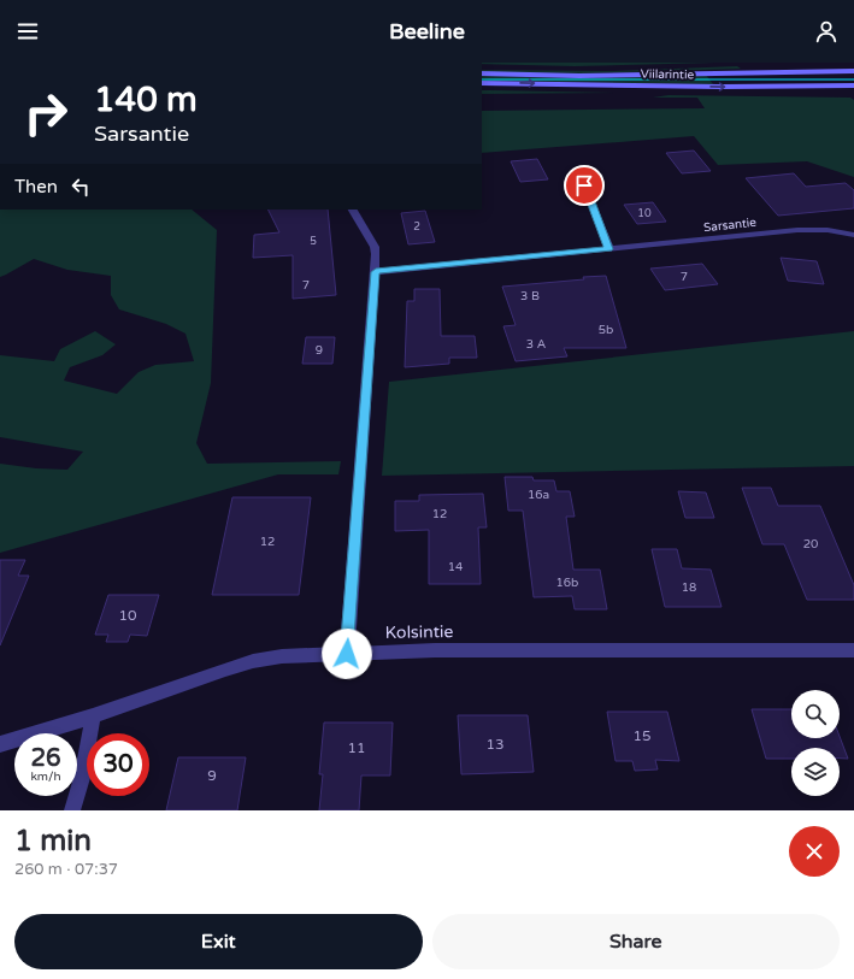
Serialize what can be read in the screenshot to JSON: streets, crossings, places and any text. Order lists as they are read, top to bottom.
{
  "streets": {
    "main road": ["Viilarintie"],
    "street": ["Sarsantie", "Kolsintie"]
  },
  "house_numbers": [
    "10",
    "2",
    "5",
    "7",
    "7",
    "3 B",
    "5b",
    "3 A",
    "9",
    "16a",
    "12",
    "12",
    "20",
    "14",
    "16b",
    "18",
    "10",
    "15",
    "13",
    "11",
    "9"
  ],
  "page": {
    "header": "Beeline",
    "turn": ["140 m", "Sarsantie"],
    "then": "Then",
    "speed": "26 km/h",
    "limit": "30",
    "heading": ["1 min", "260 m · 07:37"],
    "buttons": ["Exit", "Share"]
  }
}
